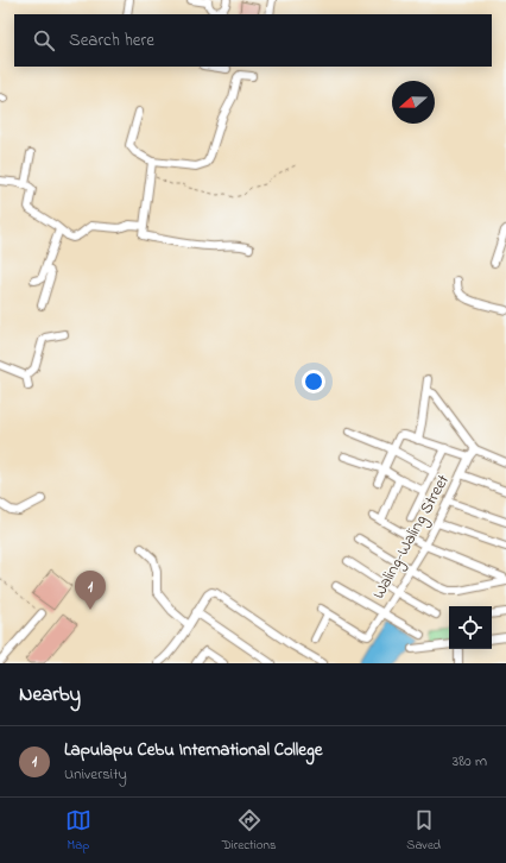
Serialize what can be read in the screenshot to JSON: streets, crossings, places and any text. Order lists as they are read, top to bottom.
{
  "streets": {
    "street": ["Waling-Waling Street"]
  },
  "north": "left",
  "page": {
    "search": "Search here",
    "pins": "1",
    "heading": "Nearby",
    "list": [
      {
        "mark": "1",
        "name": "Lapulapu Cebu International College",
        "note": "University",
        "value": "380 m"
      }
    ],
    "nav": ["Map", "Directions", "Saved"]
  }
}
